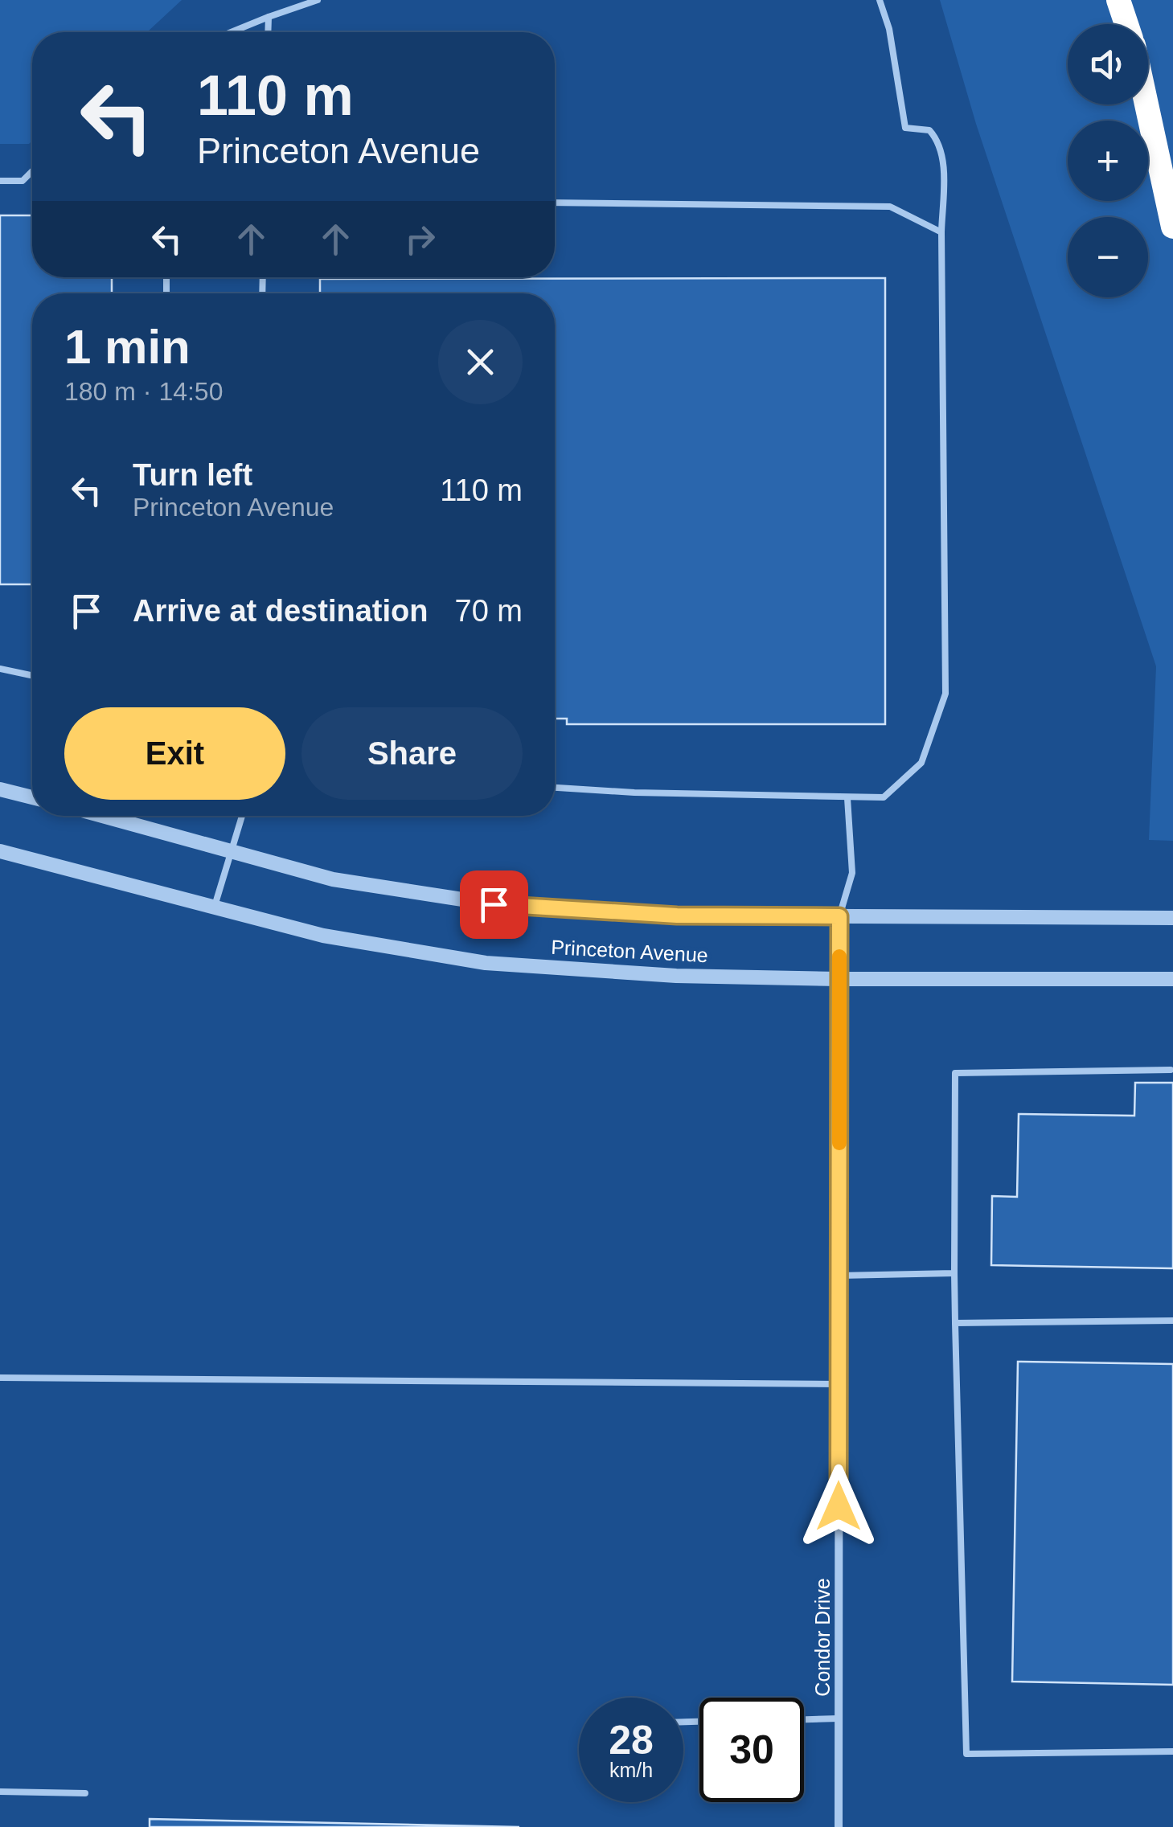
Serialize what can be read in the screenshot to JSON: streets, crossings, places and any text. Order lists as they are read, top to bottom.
{
  "streets": {
    "street": ["Princeton Avenue", "Condor Drive"]
  },
  "crossings": [
    ["Princeton Avenue", "Condor Drive"]
  ],
  "page": {
    "map_buttons": ["+", "−"],
    "turn": ["110 m", "Princeton Avenue"],
    "heading": ["1 min", "180 m · 14:50"],
    "list": [
      {
        "name": "Turn left",
        "note": "Princeton Avenue",
        "value": "110 m"
      },
      {
        "name": "Arrive at destination",
        "value": "70 m"
      }
    ],
    "buttons": ["Exit", "Share"],
    "speed": "28 km/h",
    "limit": "30"
  }
}
